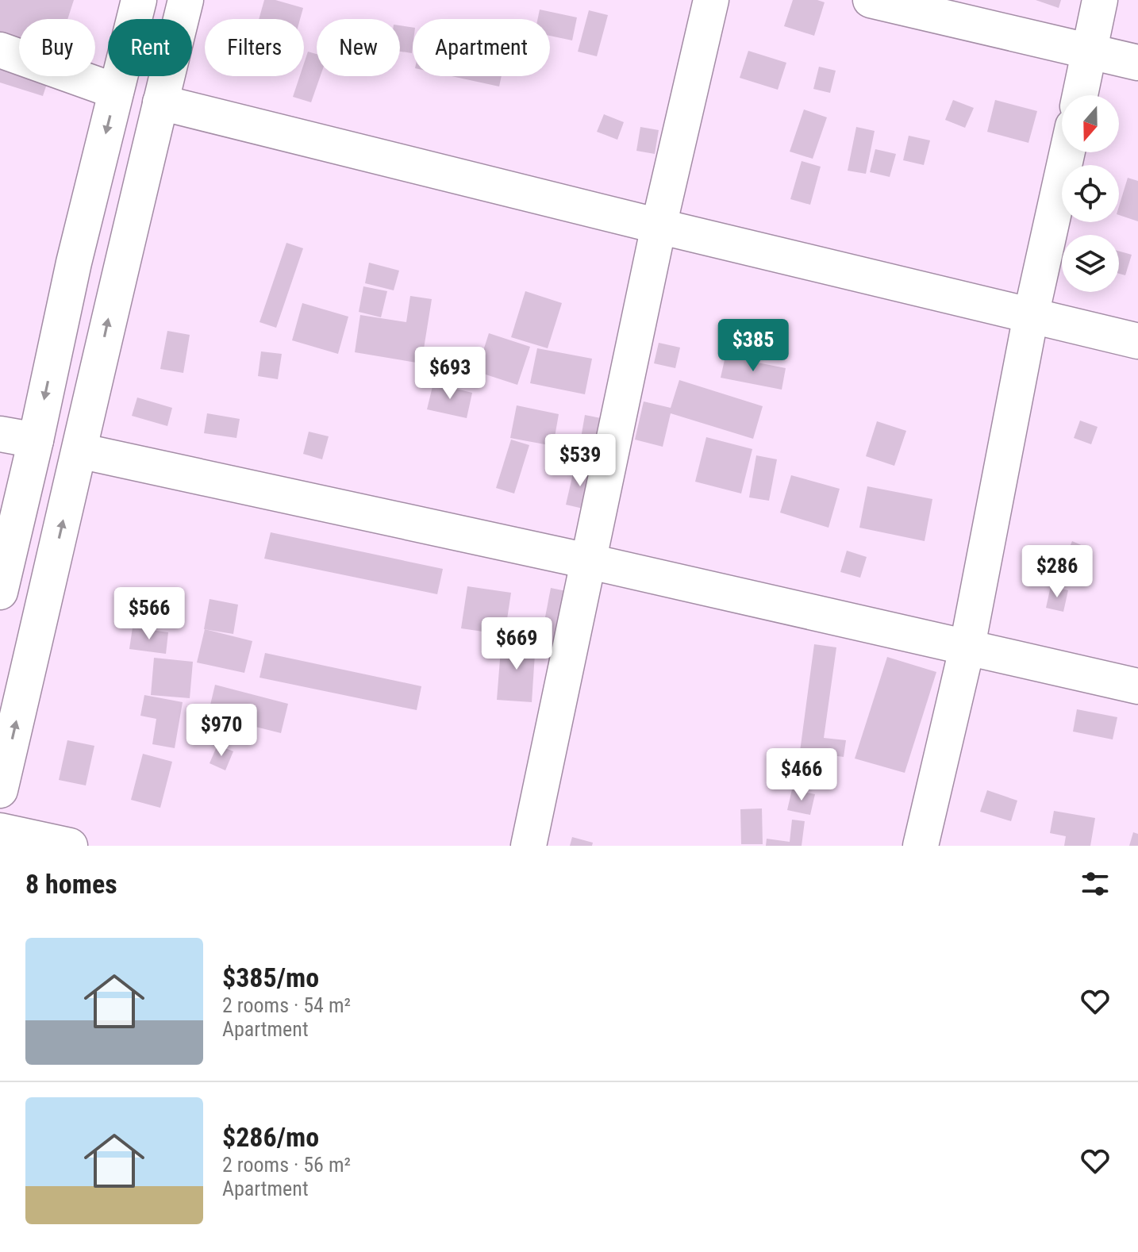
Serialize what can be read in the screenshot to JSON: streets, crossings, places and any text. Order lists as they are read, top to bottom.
{
  "north": "bottom",
  "page": {
    "chip": [
      "Buy",
      "Rent",
      "Filters",
      "New",
      "Apartment"
    ],
    "price": [
      "$385",
      "$693",
      "$539",
      "$286",
      "$566",
      "$669",
      "$970",
      "$466"
    ],
    "heading": "8 homes",
    "list": [
      {
        "name": "$385/mo",
        "note": "2 rooms · 54 m² · Apartment"
      },
      {
        "name": "$286/mo",
        "note": "2 rooms · 56 m² · Apartment"
      }
    ]
  }
}
